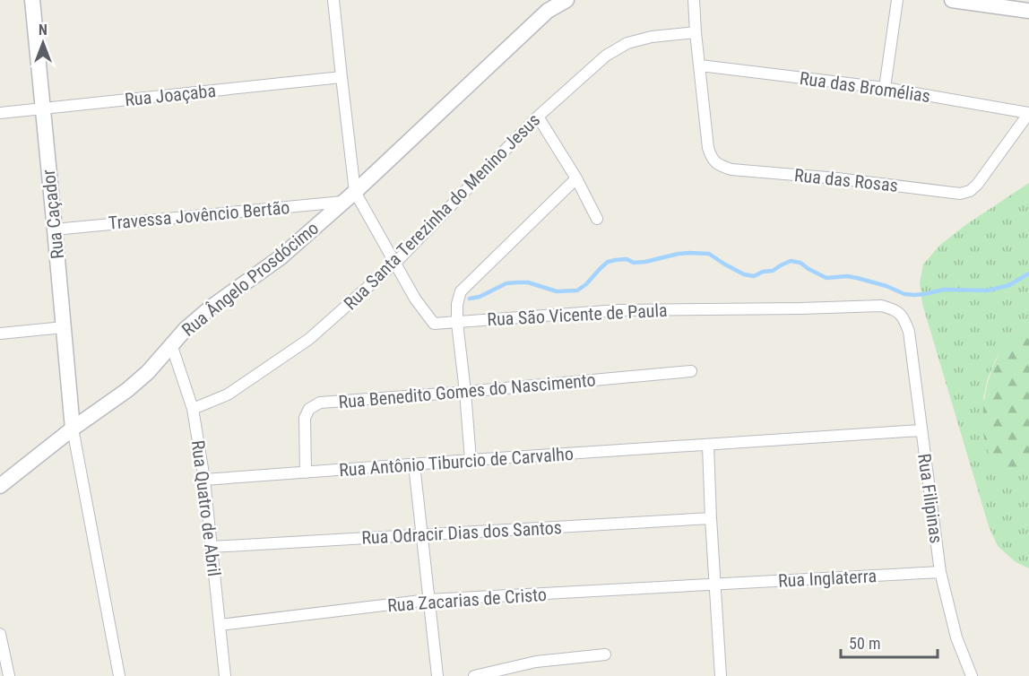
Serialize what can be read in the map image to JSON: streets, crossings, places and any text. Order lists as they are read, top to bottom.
{
  "streets": {
    "street": [
      "Rua das Bromélias",
      "Rua Joaçaba",
      "Rua das Rosas",
      "Rua Santa Terezinha do Menino Jesus",
      "Rua Caçador",
      "Travessa Jovêncio Bertão",
      "Rua Ângelo Prosdócimo",
      "Rua São Vicente de Paula",
      "Rua Benedito Gomes do Nascimento",
      "Rua Antônio Tiburcio de Carvalho",
      "Rua Filipinas",
      "Rua Quatro de Abril",
      "Rua Odracir Dias dos Santos",
      "Rua Inglaterra",
      "Rua Zacarias de Cristo"
    ]
  },
  "crossings": [
    ["Rua das Bromélias", "Rua das Rosas"],
    ["Rua Joaçaba", "Rua Caçador"],
    ["Rua Santa Terezinha do Menino Jesus", "Rua São Vicente de Paula"],
    ["Rua Santa Terezinha do Menino Jesus", "Rua Quatro de Abril"],
    ["Rua Caçador", "Travessa Jovêncio Bertão"],
    ["Rua Caçador", "Rua Ângelo Prosdócimo"],
    ["Travessa Jovêncio Bertão", "Rua Ângelo Prosdócimo"],
    ["Rua Ângelo Prosdócimo", "Rua Quatro de Abril"],
    ["Rua São Vicente de Paula", "Rua Filipinas"],
    ["Rua Benedito Gomes do Nascimento", "Rua Antônio Tiburcio de Carvalho"],
    ["Rua Antônio Tiburcio de Carvalho", "Rua Filipinas"],
    ["Rua Antônio Tiburcio de Carvalho", "Rua Quatro de Abril"],
    ["Rua Filipinas", "Rua Inglaterra"],
    ["Rua Quatro de Abril", "Rua Odracir Dias dos Santos"],
    ["Rua Quatro de Abril", "Rua Zacarias de Cristo"],
    ["Rua Inglaterra", "Rua Zacarias de Cristo"]
  ],
  "scale_bar": "50 m",
  "north": "top"
}
